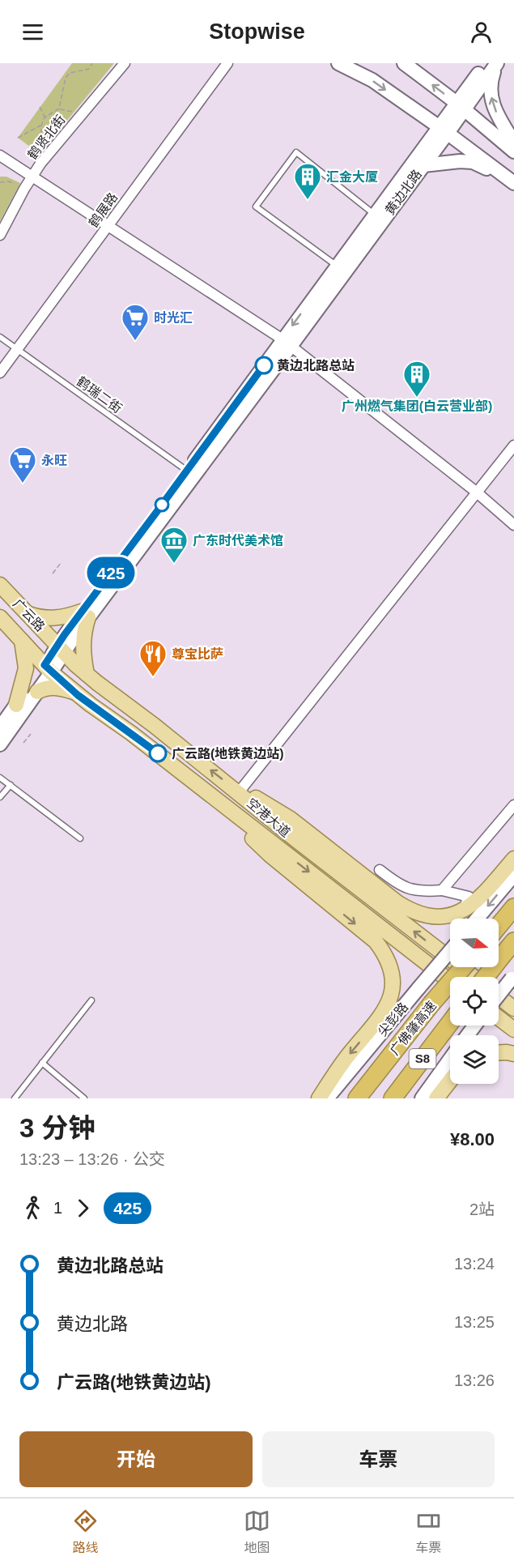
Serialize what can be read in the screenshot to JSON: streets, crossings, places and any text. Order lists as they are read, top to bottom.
{
  "streets": {
    "highway": ["广佛肇高速", "S8"],
    "main road": ["广云路", "空港大道"],
    "street": [
      "鹤贤北街",
      "黄边北路",
      "鹤展路",
      "尖彭路"
    ],
    "lane": ["鹤瑞二街"]
  },
  "crossings": [
    ["黄边北路", "鹤瑞二街"],
    ["黄边北路", "广云路"],
    ["黄边北路", "空港大道"],
    ["鹤展路", "鹤瑞二街"],
    ["广云路", "空港大道"]
  ],
  "places": {
    "building": ["汇金大厦", "广州燃气集团(白云营业部)"],
    "supermarket": ["时光汇", "永旺"],
    "other": ["黄边北路总站", "广云路(地铁黄边站)"],
    "museum": ["广东时代美术馆"],
    "restaurant": ["尊宝比萨"]
  },
  "lines": ["bus line 425"],
  "north": "right",
  "page": {
    "header": "Stopwise",
    "on_map": "425",
    "heading": ["3 分钟", "13:23 – 13:26 · 公交", "¥8.00"],
    "legs": ["1", "425", "2站"],
    "list": [
      {
        "name": "黄边北路总站",
        "value": "13:24"
      },
      {
        "name": "黄边北路",
        "value": "13:25"
      },
      {
        "name": "广云路(地铁黄边站)",
        "value": "13:26"
      }
    ],
    "buttons": ["开始", "车票"],
    "tabs": ["路线", "地图", "车票"]
  }
}
